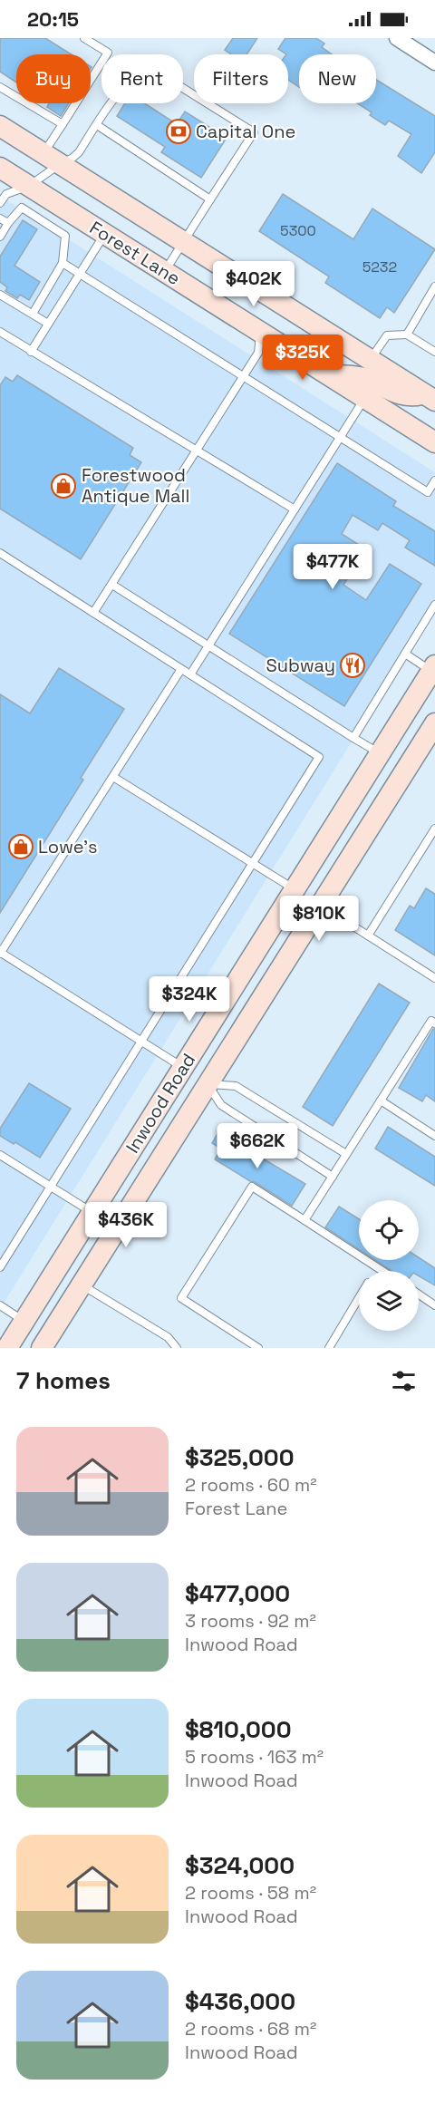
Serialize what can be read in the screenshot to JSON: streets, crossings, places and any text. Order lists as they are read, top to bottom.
{
  "streets": {
    "main road": ["Forest Lane", "Inwood Road"]
  },
  "places": {
    "bank": ["Capital One"],
    "shop": ["Forestwood Antique Mall", "Lowe's"],
    "restaurant": ["Subway"]
  },
  "house_numbers": ["5300", "5232"],
  "page": {
    "status": "20:15",
    "chip": [
      "Buy",
      "Rent",
      "Filters",
      "New"
    ],
    "price": [
      "$402K",
      "$325K",
      "$477K",
      "$810K",
      "$324K",
      "$662K",
      "$436K"
    ],
    "heading": "7 homes",
    "list": [
      {
        "name": "$325,000",
        "note": "2 rooms · 60 m² · Forest Lane"
      },
      {
        "name": "$477,000",
        "note": "3 rooms · 92 m² · Inwood Road"
      },
      {
        "name": "$810,000",
        "note": "5 rooms · 163 m² · Inwood Road"
      },
      {
        "name": "$324,000",
        "note": "2 rooms · 58 m² · Inwood Road"
      },
      {
        "name": "$436,000",
        "note": "2 rooms · 68 m² · Inwood Road"
      }
    ]
  }
}
